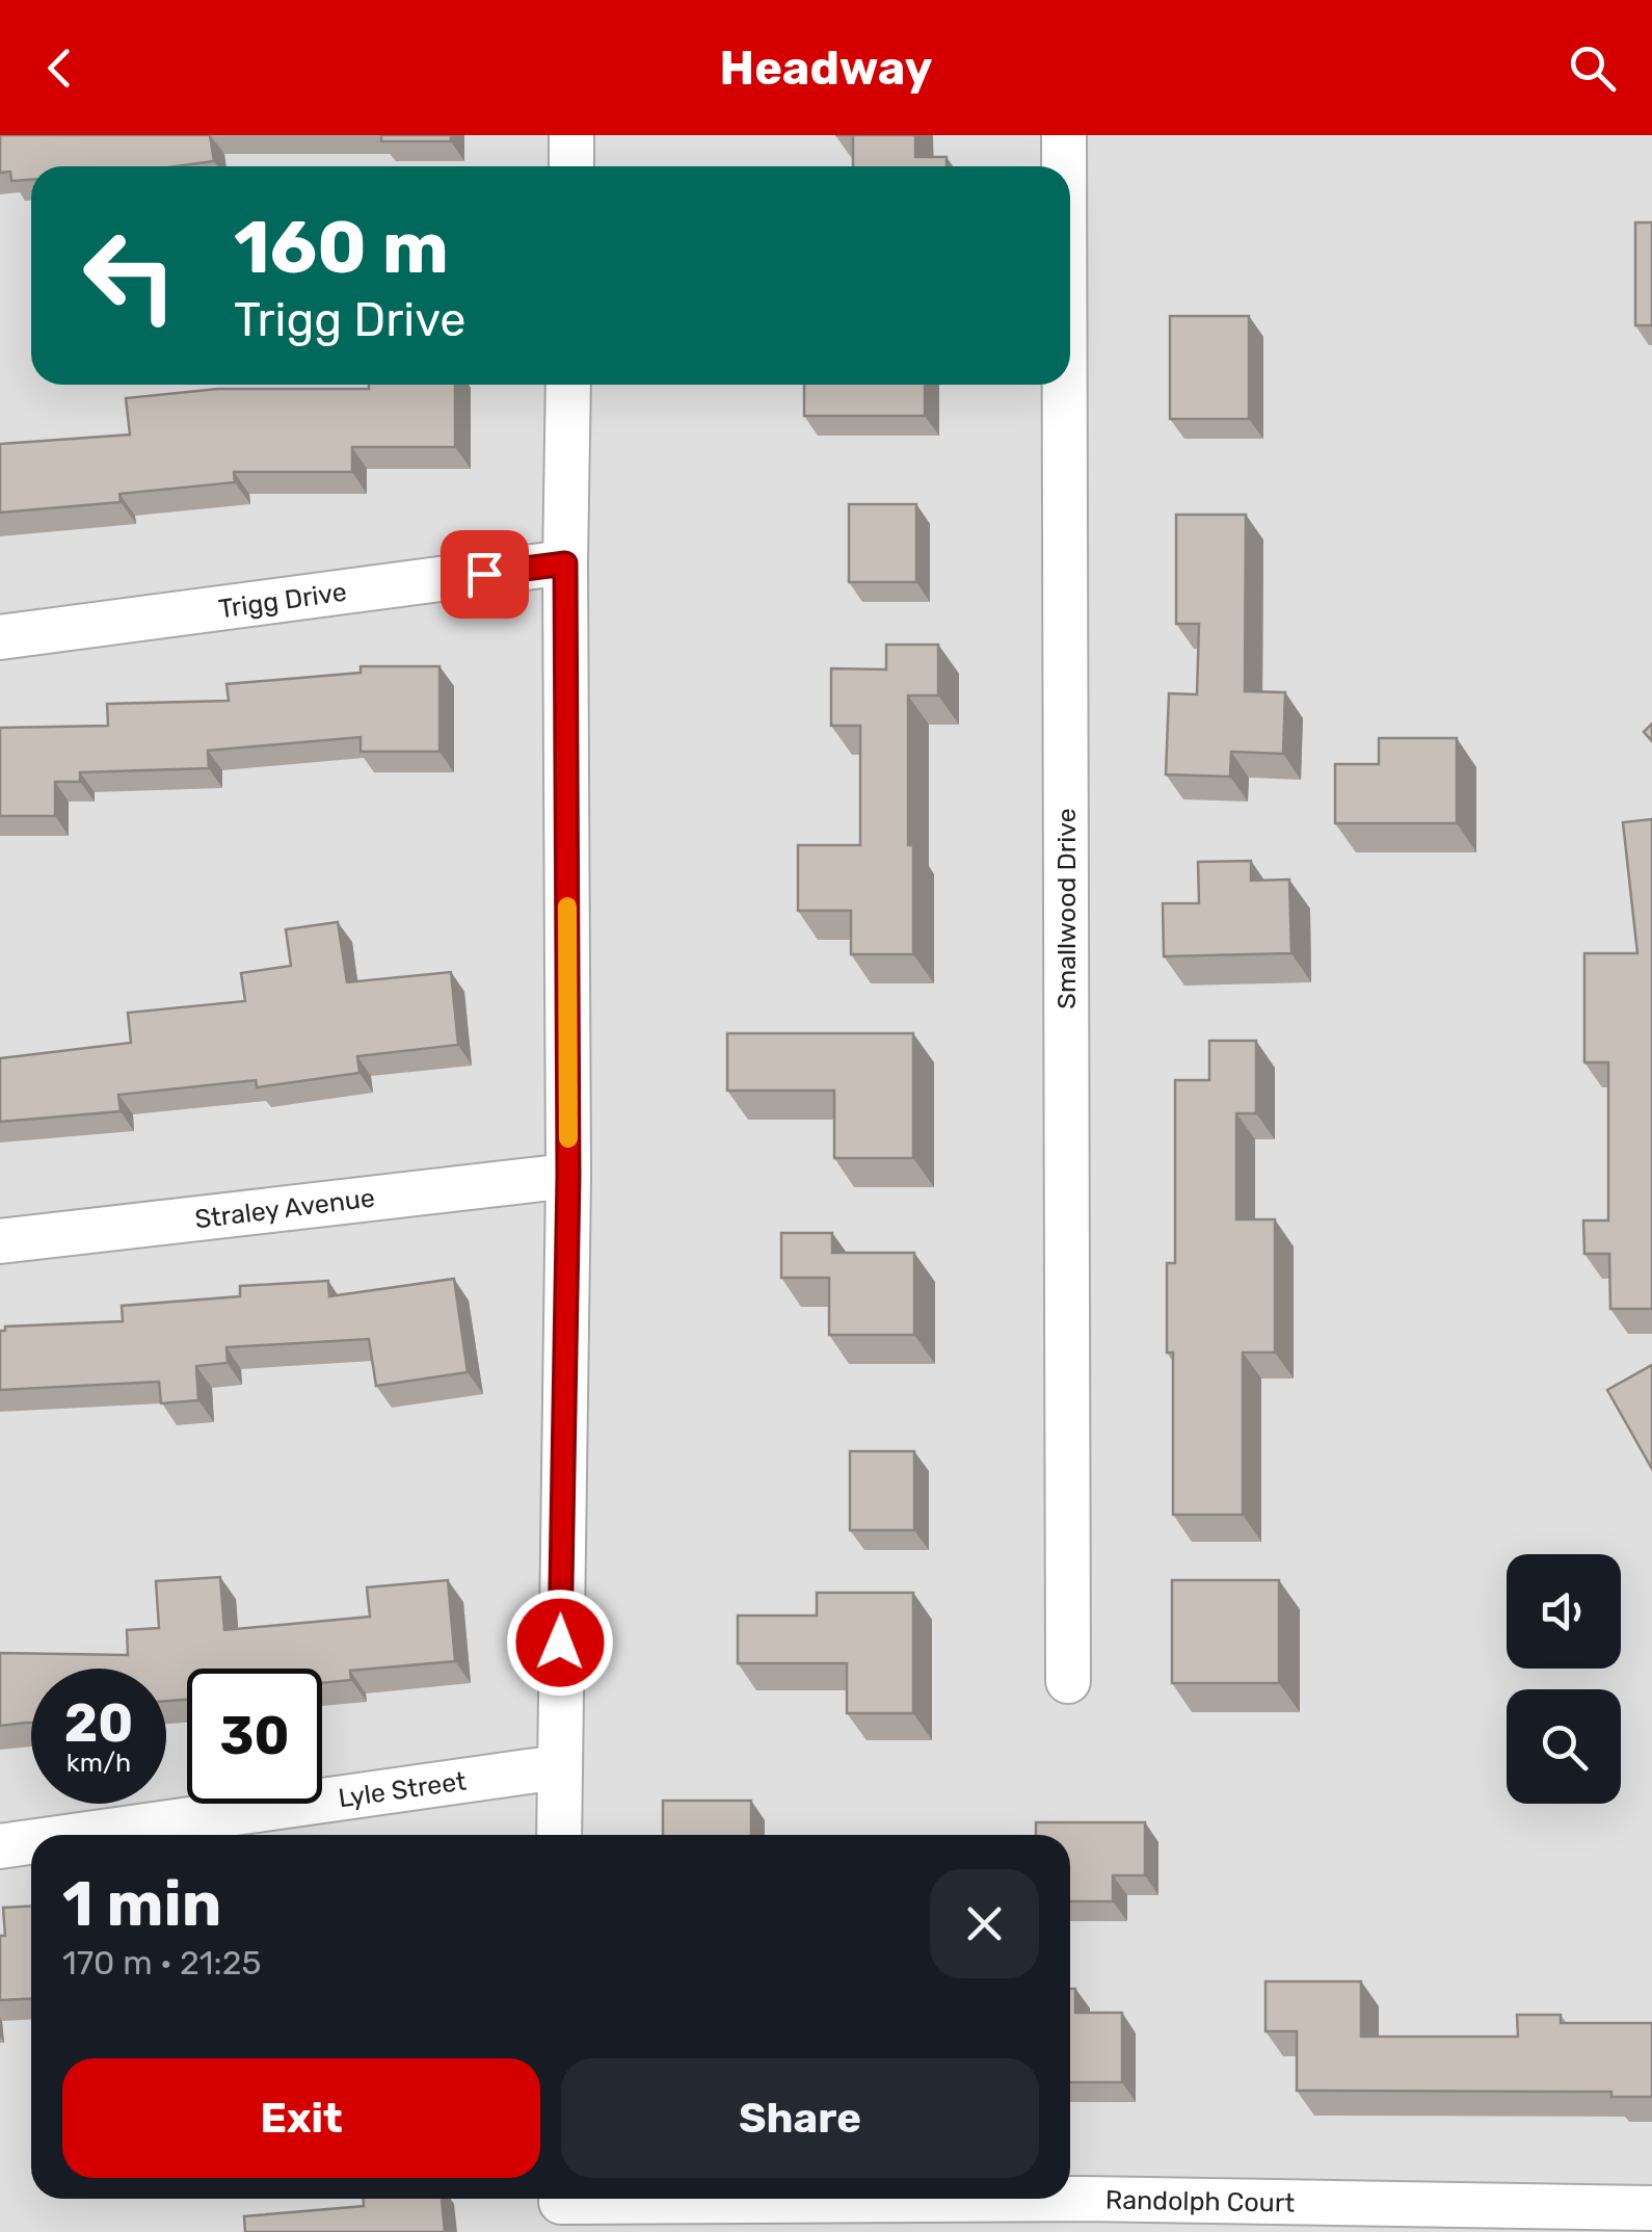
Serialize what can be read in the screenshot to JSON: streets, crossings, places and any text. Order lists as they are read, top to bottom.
{
  "streets": {
    "street": [
      "Trigg Drive",
      "Smallwood Drive",
      "Straley Avenue",
      "Lyle Street",
      "Randolph Court"
    ]
  },
  "page": {
    "header": "Headway",
    "turn": ["160 m", "Trigg Drive"],
    "speed": "20 km/h",
    "limit": "30",
    "heading": ["1 min", "170 m · 21:25"],
    "buttons": ["Exit", "Share"]
  }
}
